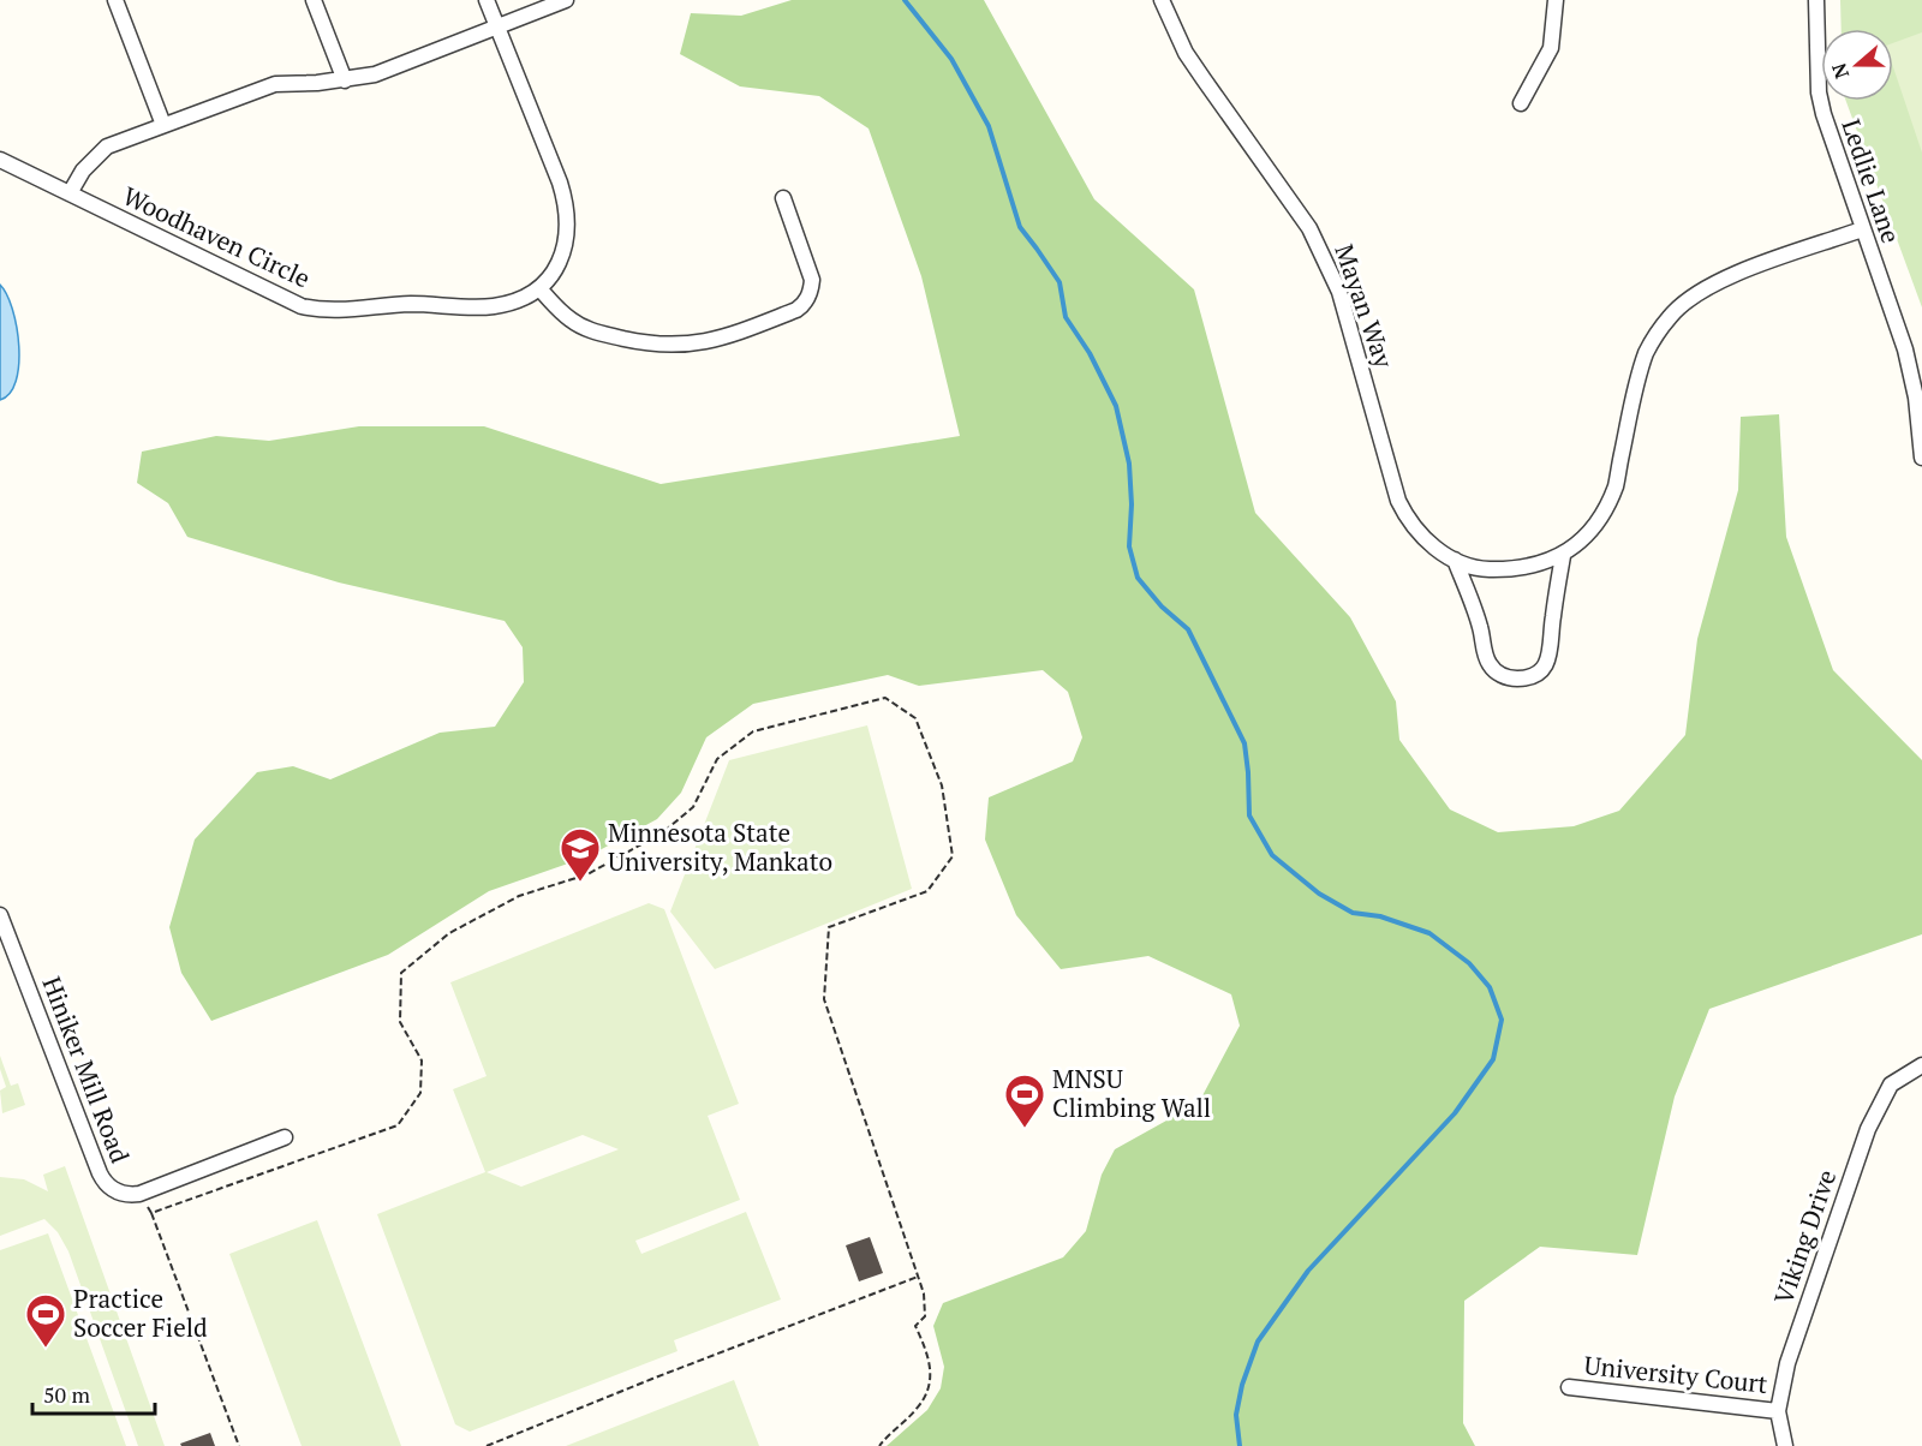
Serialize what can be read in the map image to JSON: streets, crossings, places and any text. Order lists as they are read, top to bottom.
{
  "streets": {
    "street": [
      "Ledlie Lane",
      "Woodhaven Circle",
      "Mayan Way",
      "Hiniker Mill Road",
      "Viking Drive",
      "University Court"
    ]
  },
  "crossings": [
    ["Ledlie Lane", "Mayan Way"],
    ["Viking Drive", "University Court"]
  ],
  "places": {
    "school or university": ["Minnesota State University, Mankato"],
    "sports": ["MNSU Climbing Wall", "Practice Soccer Field"]
  },
  "scale_bar": "50 m",
  "north": "left"
}
